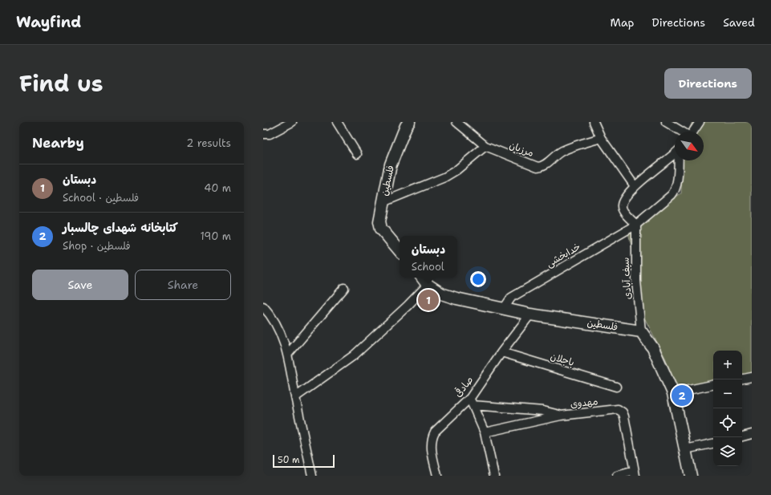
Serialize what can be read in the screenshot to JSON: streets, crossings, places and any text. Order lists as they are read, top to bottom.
{
  "streets": {
    "street": [
      "مرزبان",
      "فلسطین",
      "خدابخشی",
      "سیف آبادی",
      "باجلان",
      "صادقی",
      "مهدوی"
    ]
  },
  "crossings": [
    ["فلسطین", "خدابخشی"],
    ["فلسطین", "سیف آبادی"],
    ["فلسطین", "صادقی"],
    ["خدابخشی", "سیف آبادی"],
    ["باجلان", "صادقی"]
  ],
  "scale_bar": "50 m",
  "north": "bottom right",
  "page": {
    "header": "Wayfind",
    "nav": ["Map", "Directions", "Saved"],
    "title": "Find us",
    "buttons": [
      "Directions",
      ["Save", "Share"]
    ],
    "heading": ["Nearby", "2 results"],
    "list": [
      {
        "mark": "1",
        "name": "دبستان",
        "note": "School · فلسطین",
        "value": "40 m"
      },
      {
        "mark": "2",
        "name": "کتابخانه شهدای چالسبار",
        "note": "Shop · فلسطین",
        "value": "190 m"
      }
    ],
    "popup": ["دبستان", "School"],
    "pins": ["1", "2"],
    "map_buttons": ["+", "−"],
    "scale": "50 m"
  }
}
